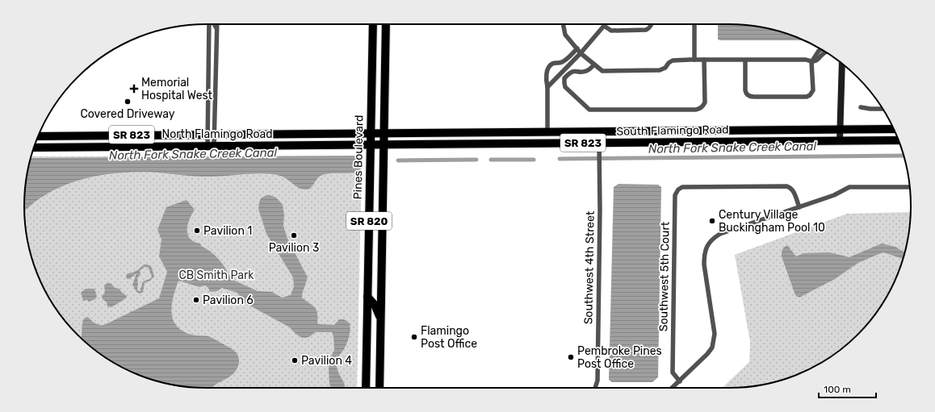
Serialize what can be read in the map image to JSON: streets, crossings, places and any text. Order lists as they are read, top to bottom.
{
  "streets": {
    "highway": [
      "South Flamingo Road",
      "North Flamingo Road",
      "SR 823",
      "Pines Boulevard",
      "SR 820"
    ],
    "street": ["Southwest 4th Street", "Southwest 5th Court"]
  },
  "crossings": [
    ["South Flamingo Road", "North Flamingo Road"],
    ["South Flamingo Road", "SR 820"],
    ["South Flamingo Road", "Southwest 4th Street"],
    ["North Flamingo Road", "Pines Boulevard"],
    ["North Flamingo Road", "SR 820"]
  ],
  "water": ["North Fork Snake Creek Canal"],
  "parks": ["CB Smith Park"],
  "places": {
    "health": ["Memorial Hospital West"],
    "other": [
      "Covered Driveway",
      "Century Village Buckingham Pool 10",
      "Pavilion 1",
      "Pavilion 3",
      "Pavilion 6",
      "Flamingo Post Office",
      "Pembroke Pines Post Office",
      "Pavilion 4"
    ]
  },
  "scale_bar": "100 m"
}
